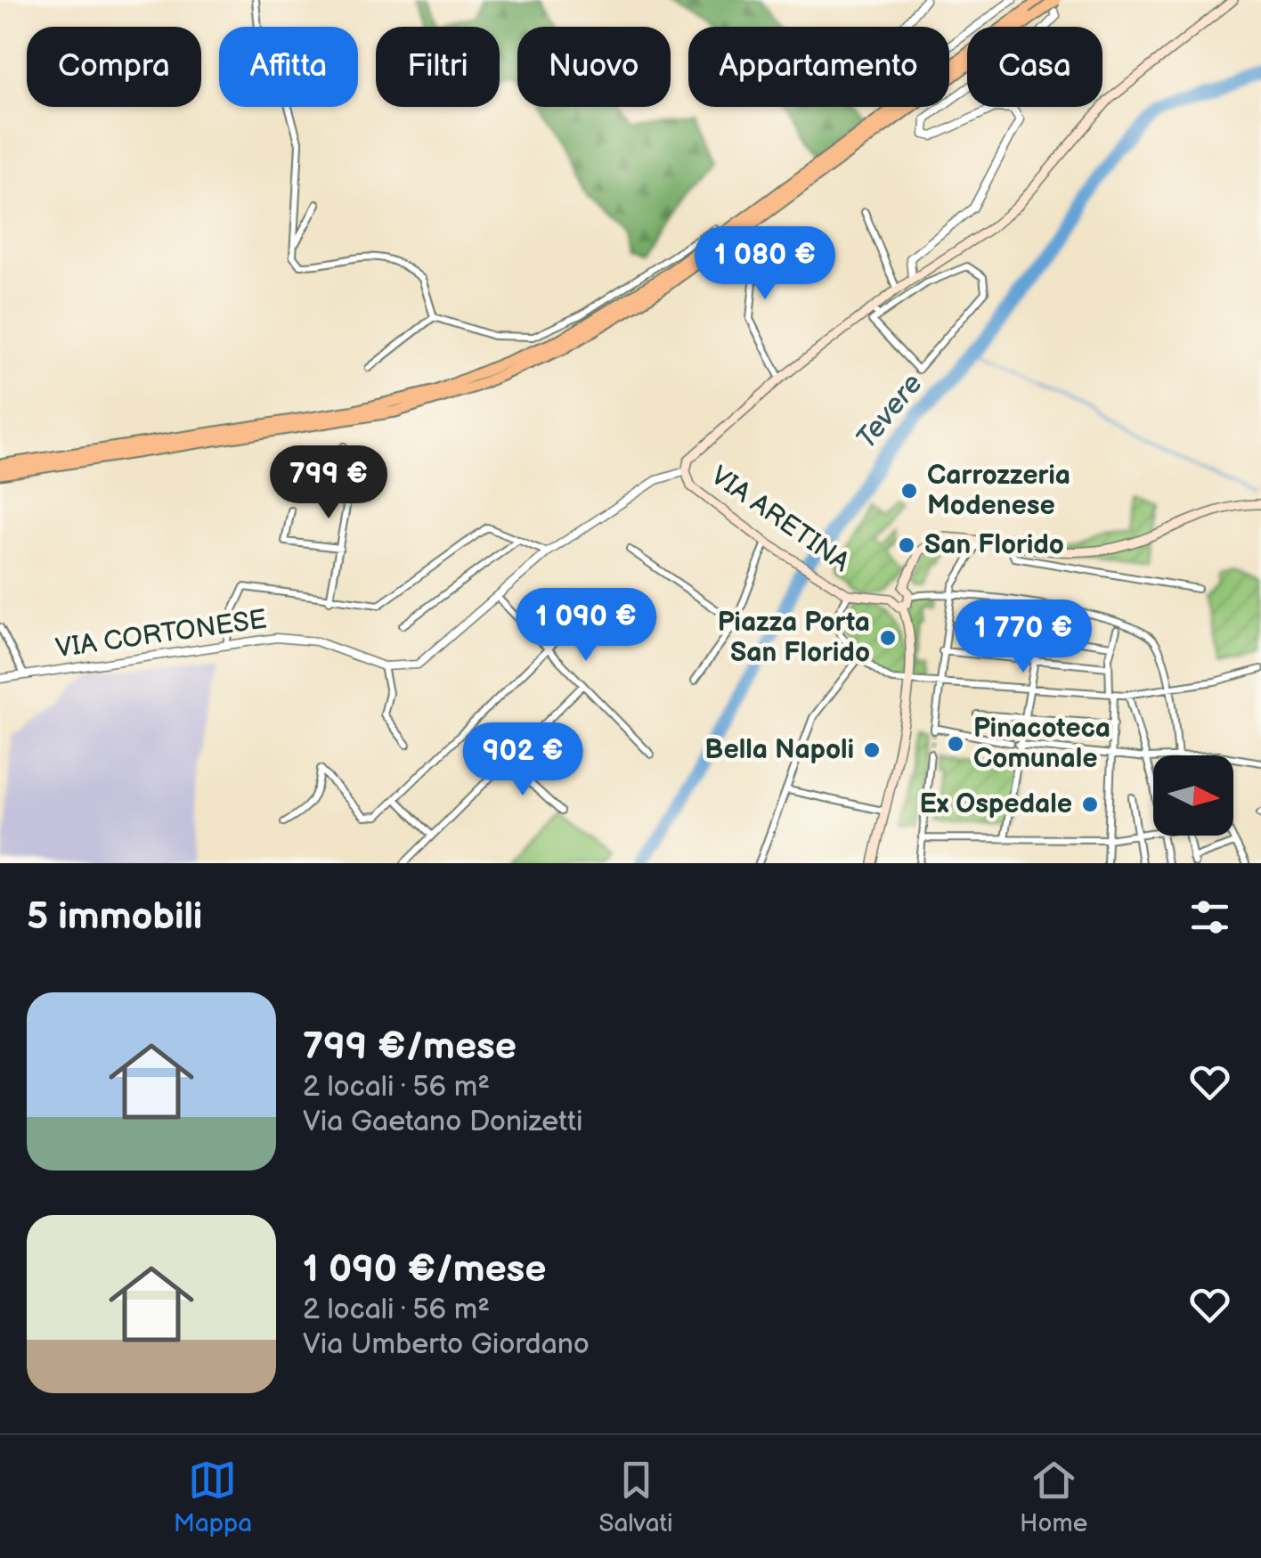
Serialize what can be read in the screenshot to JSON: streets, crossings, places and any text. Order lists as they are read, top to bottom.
{
  "streets": {
    "main road": ["VIA ARETINA"],
    "street": ["VIA CORTONESE"]
  },
  "crossings": [
    ["VIA ARETINA", "VIA CORTONESE"]
  ],
  "water": ["Tevere"],
  "places": [
    "Carrozzeria Modenese",
    "San Florido",
    "Piazza Porta San Florido",
    "Pinacoteca Comunale",
    "Bella Napoli",
    "Ex Ospedale"
  ],
  "north": "right",
  "page": {
    "chip": [
      "Compra",
      "Affitta",
      "Filtri",
      "Nuovo",
      "Appartamento",
      "Casa"
    ],
    "price": [
      "1 080 €",
      "799 €",
      "1 090 €",
      "1 770 €",
      "902 €"
    ],
    "heading": "5 immobili",
    "list": [
      {
        "name": "799 €/mese",
        "note": "2 locali · 56 m² · Via Gaetano Donizetti"
      },
      {
        "name": "1 090 €/mese",
        "note": "2 locali · 56 m² · Via Umberto Giordano"
      }
    ],
    "tabs": ["Mappa", "Salvati", "Home"]
  }
}
